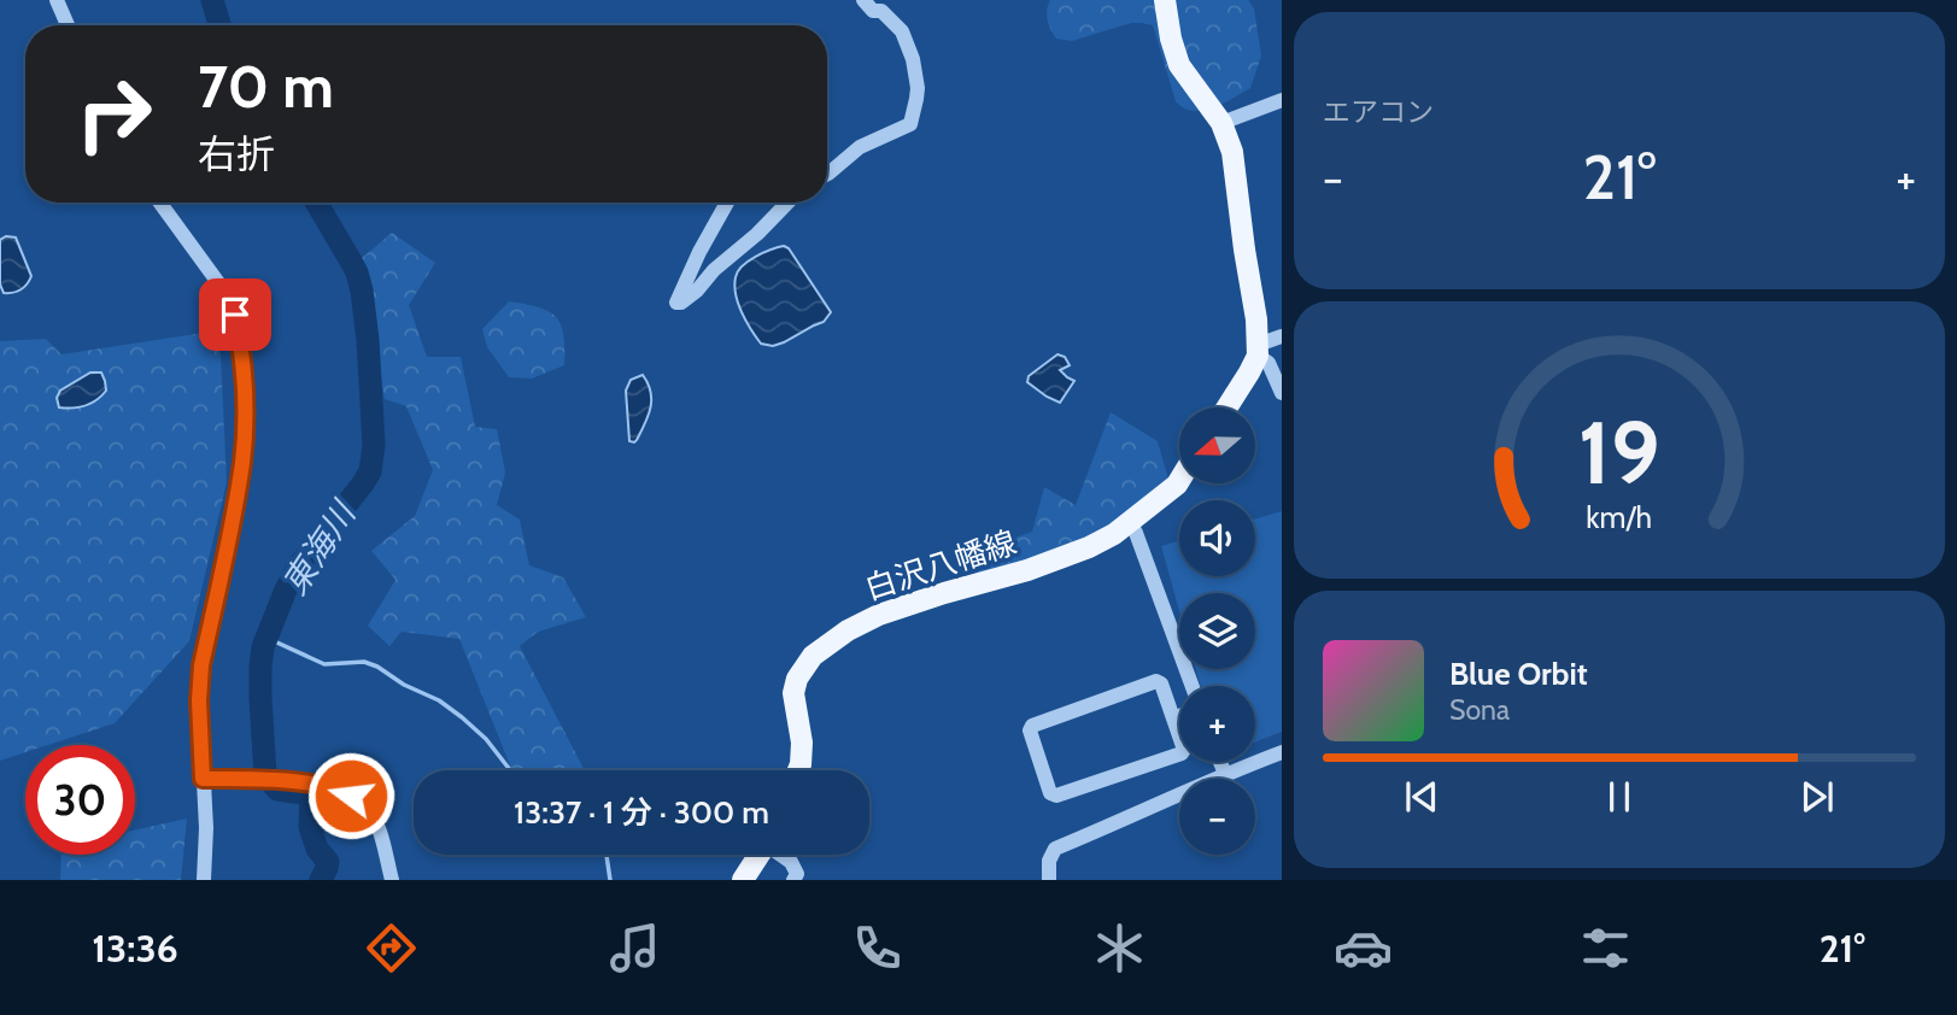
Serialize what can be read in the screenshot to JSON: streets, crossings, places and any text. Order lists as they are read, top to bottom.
{
  "streets": {
    "main road": ["白沢八幡線"]
  },
  "water": ["東海川"],
  "north": "left",
  "page": {
    "tile": "エアコン",
    "turn": ["70 m", "右折"],
    "heat": ["−", "21°", "+"],
    "map_buttons": ["+", "−"],
    "song": ["Blue Orbit", "Sona"],
    "limit": "30",
    "trip": "13:37 · 1 分 · 300 m",
    "tabs": ["13:36", "21°"],
    "gauge": ["19", "km/h"]
  }
}
